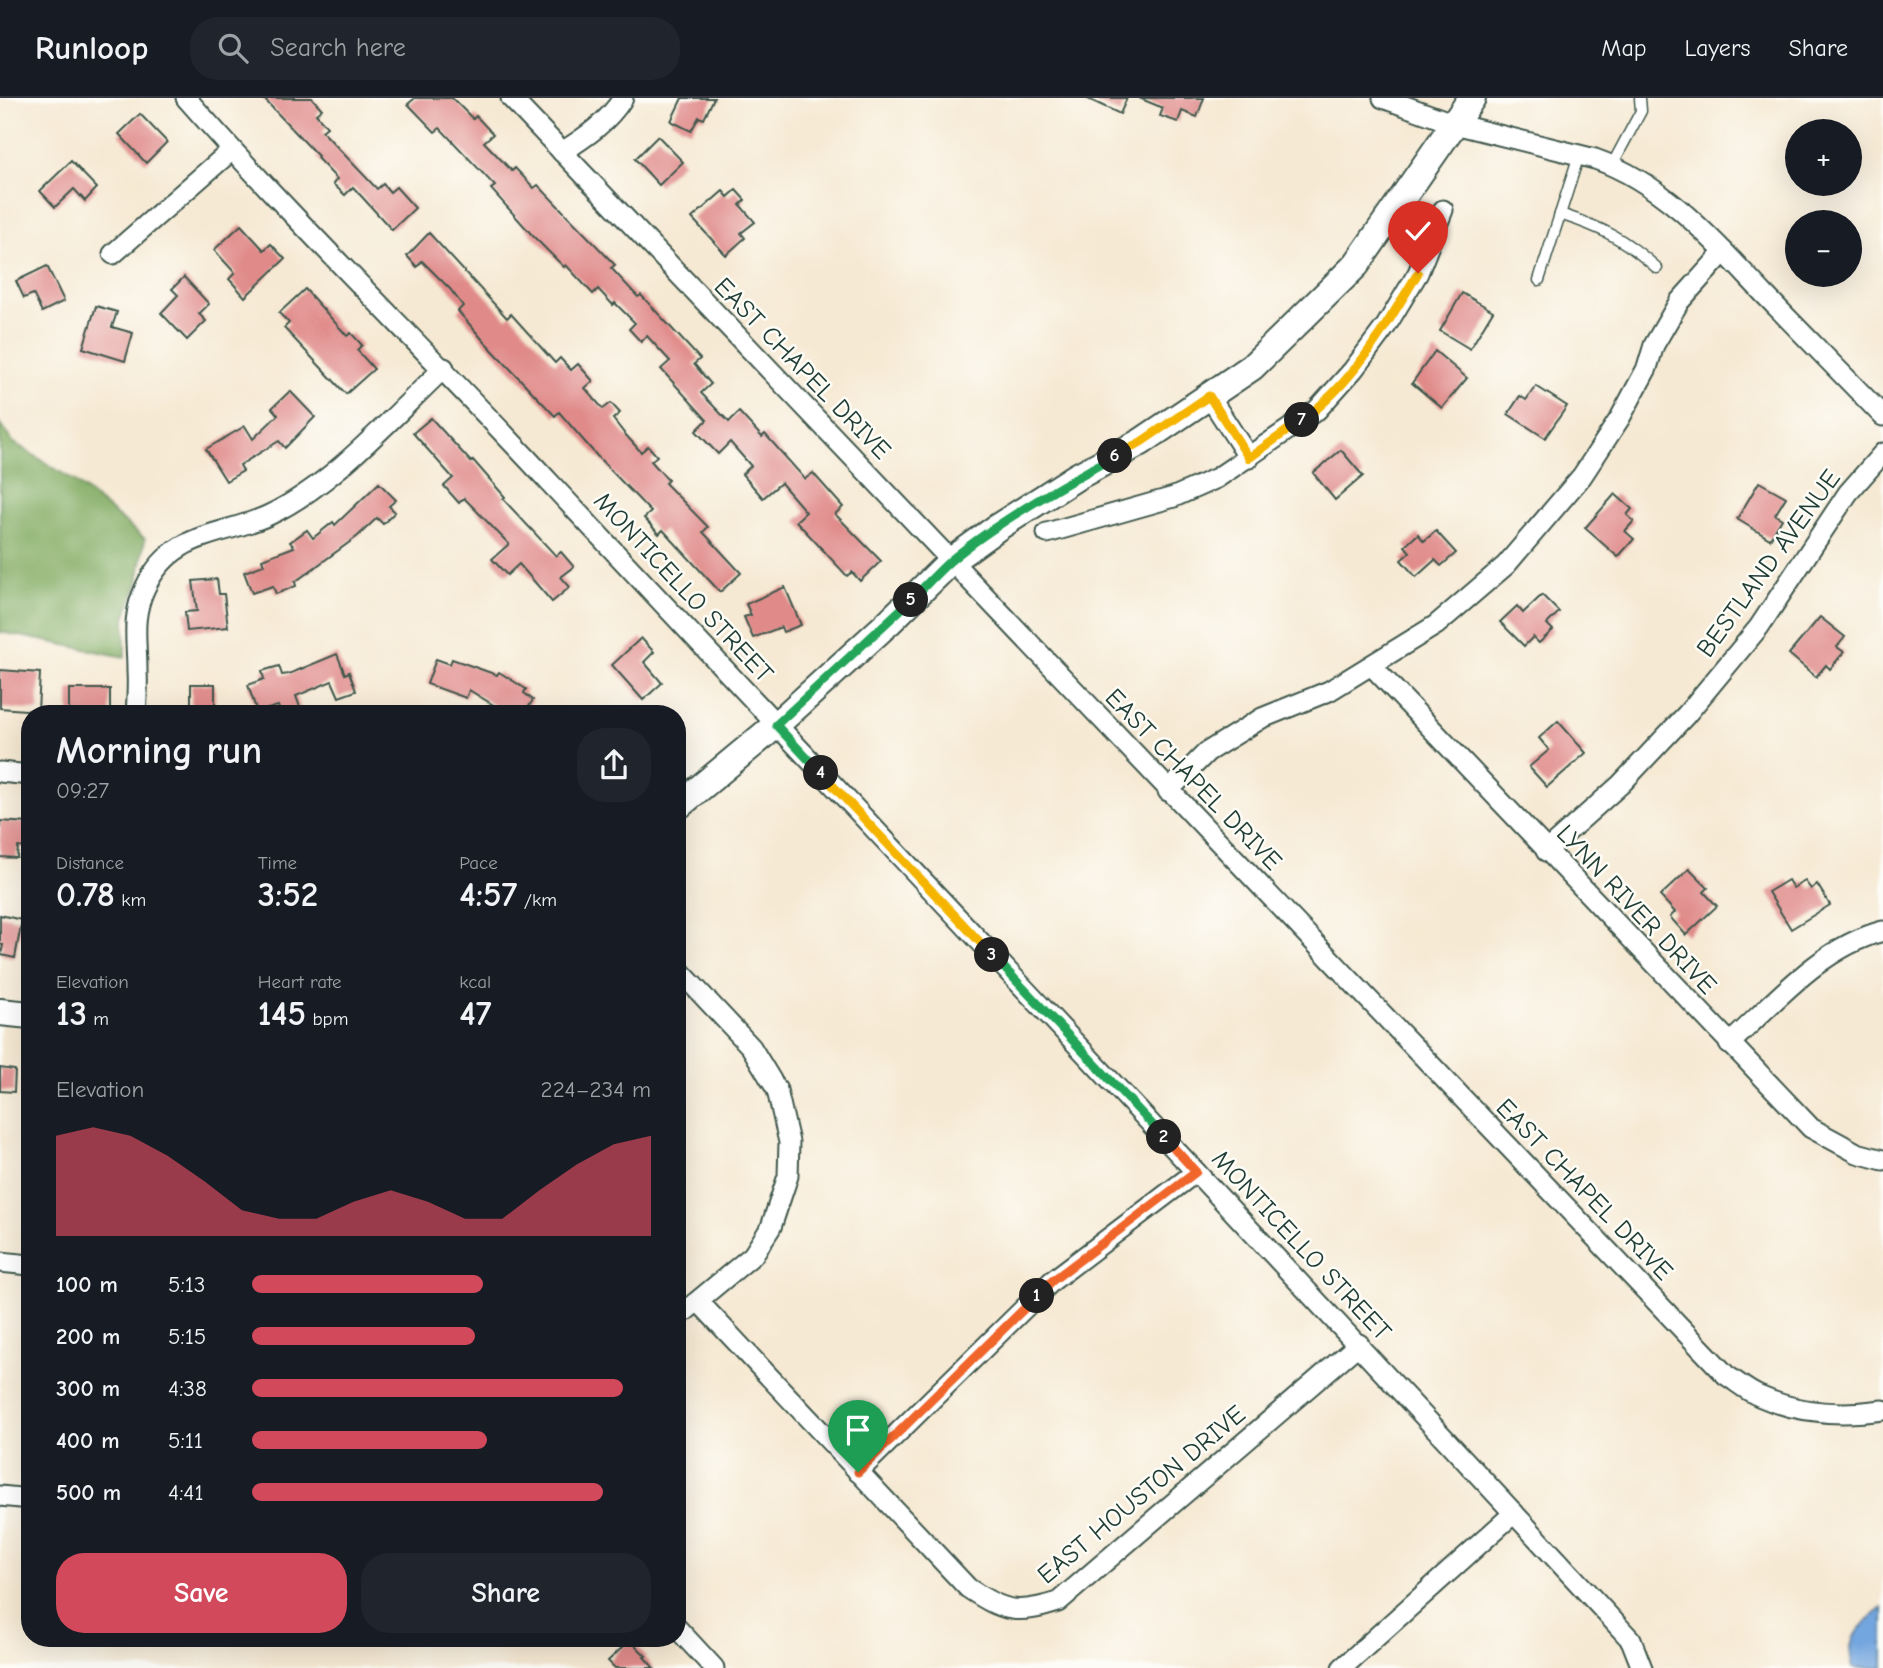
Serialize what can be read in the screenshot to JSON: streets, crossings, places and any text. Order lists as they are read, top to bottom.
{
  "streets": {
    "street": [
      "EAST CHAPEL DRIVE",
      "BESTLAND AVENUE",
      "MONTICELLO STREET",
      "LYNN RIVER DRIVE",
      "EAST HOUSTON DRIVE"
    ]
  },
  "crossings": [
    ["BESTLAND AVENUE", "LYNN RIVER DRIVE"],
    ["MONTICELLO STREET", "EAST HOUSTON DRIVE"]
  ],
  "page": {
    "header": "Runloop",
    "search": "Search here",
    "nav": ["Map", "Layers", "Share"],
    "map_buttons": ["+", "−"],
    "pins": [
      "7",
      "6",
      "5",
      "4",
      "3",
      "2",
      "1"
    ],
    "heading": ["Morning run", "09:27"],
    "stats": [
      ["Distance", "0.78 km"],
      ["Time", "3:52"],
      ["Pace", "4:57 /km"],
      ["Elevation", "13 m"],
      ["Heart rate", "145 bpm"],
      ["kcal", "47"]
    ],
    "chart": ["Elevation", "224–234 m"],
    "list": [
      {
        "name": "100 m",
        "note": "5:13"
      },
      {
        "name": "200 m",
        "note": "5:15"
      },
      {
        "name": "300 m",
        "note": "4:38"
      },
      {
        "name": "400 m",
        "note": "5:11"
      },
      {
        "name": "500 m",
        "note": "4:41"
      }
    ],
    "buttons": ["Save", "Share"]
  }
}
